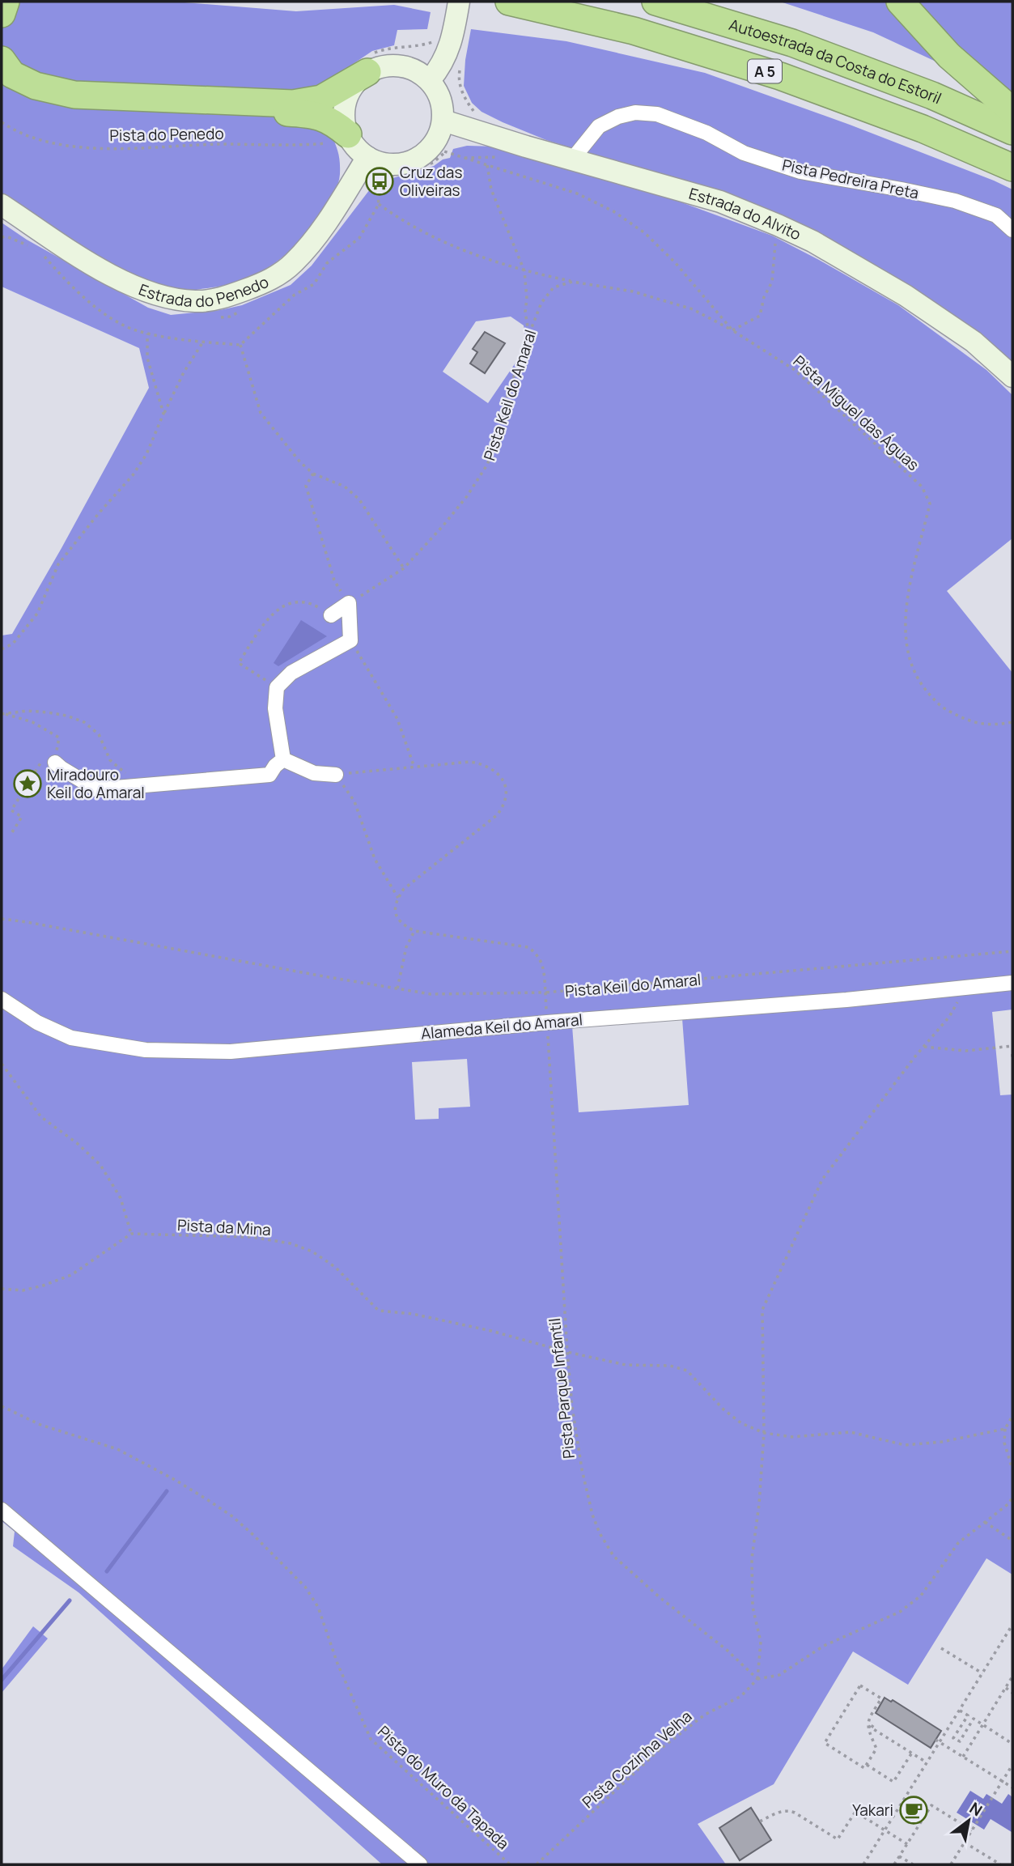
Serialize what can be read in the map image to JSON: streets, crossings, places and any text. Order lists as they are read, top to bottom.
{
  "streets": {
    "highway": ["Autoestrada da Costa do Estoril", "A 5"],
    "street": [
      "Pista Pedreira Preta",
      "Estrada do Alvito",
      "Estrada do Penedo",
      "Alameda Keil do Amaral"
    ],
    "path": [
      "Pista do Penedo",
      "Pista Keil do Amaral",
      "Pista Miguel das Águas",
      "Pista da Mina",
      "Pista Parque Infantil",
      "Pista Cozinha Velha",
      "Pista do Muro da Tapada"
    ]
  },
  "crossings": [
    ["Pista do Penedo", "Estrada do Alvito"],
    ["Pista do Penedo", "Estrada do Penedo"],
    ["Pista do Penedo", "Pista Miguel das Águas"],
    ["Pista Pedreira Preta", "Estrada do Alvito"],
    ["Estrada do Alvito", "Estrada do Penedo"],
    ["Estrada do Alvito", "Pista Miguel das Águas"],
    ["Estrada do Penedo", "Pista Miguel das Águas"],
    ["Alameda Keil do Amaral", "Pista Parque Infantil"],
    ["Pista da Mina", "Pista Parque Infantil"],
    ["Pista Parque Infantil", "Pista Cozinha Velha"]
  ],
  "places": {
    "bus stop": ["Cruz das Oliveiras"],
    "place": ["Miradouro Keil do Amaral"],
    "cafe": ["Yakari"]
  },
  "north": "top right"
}
